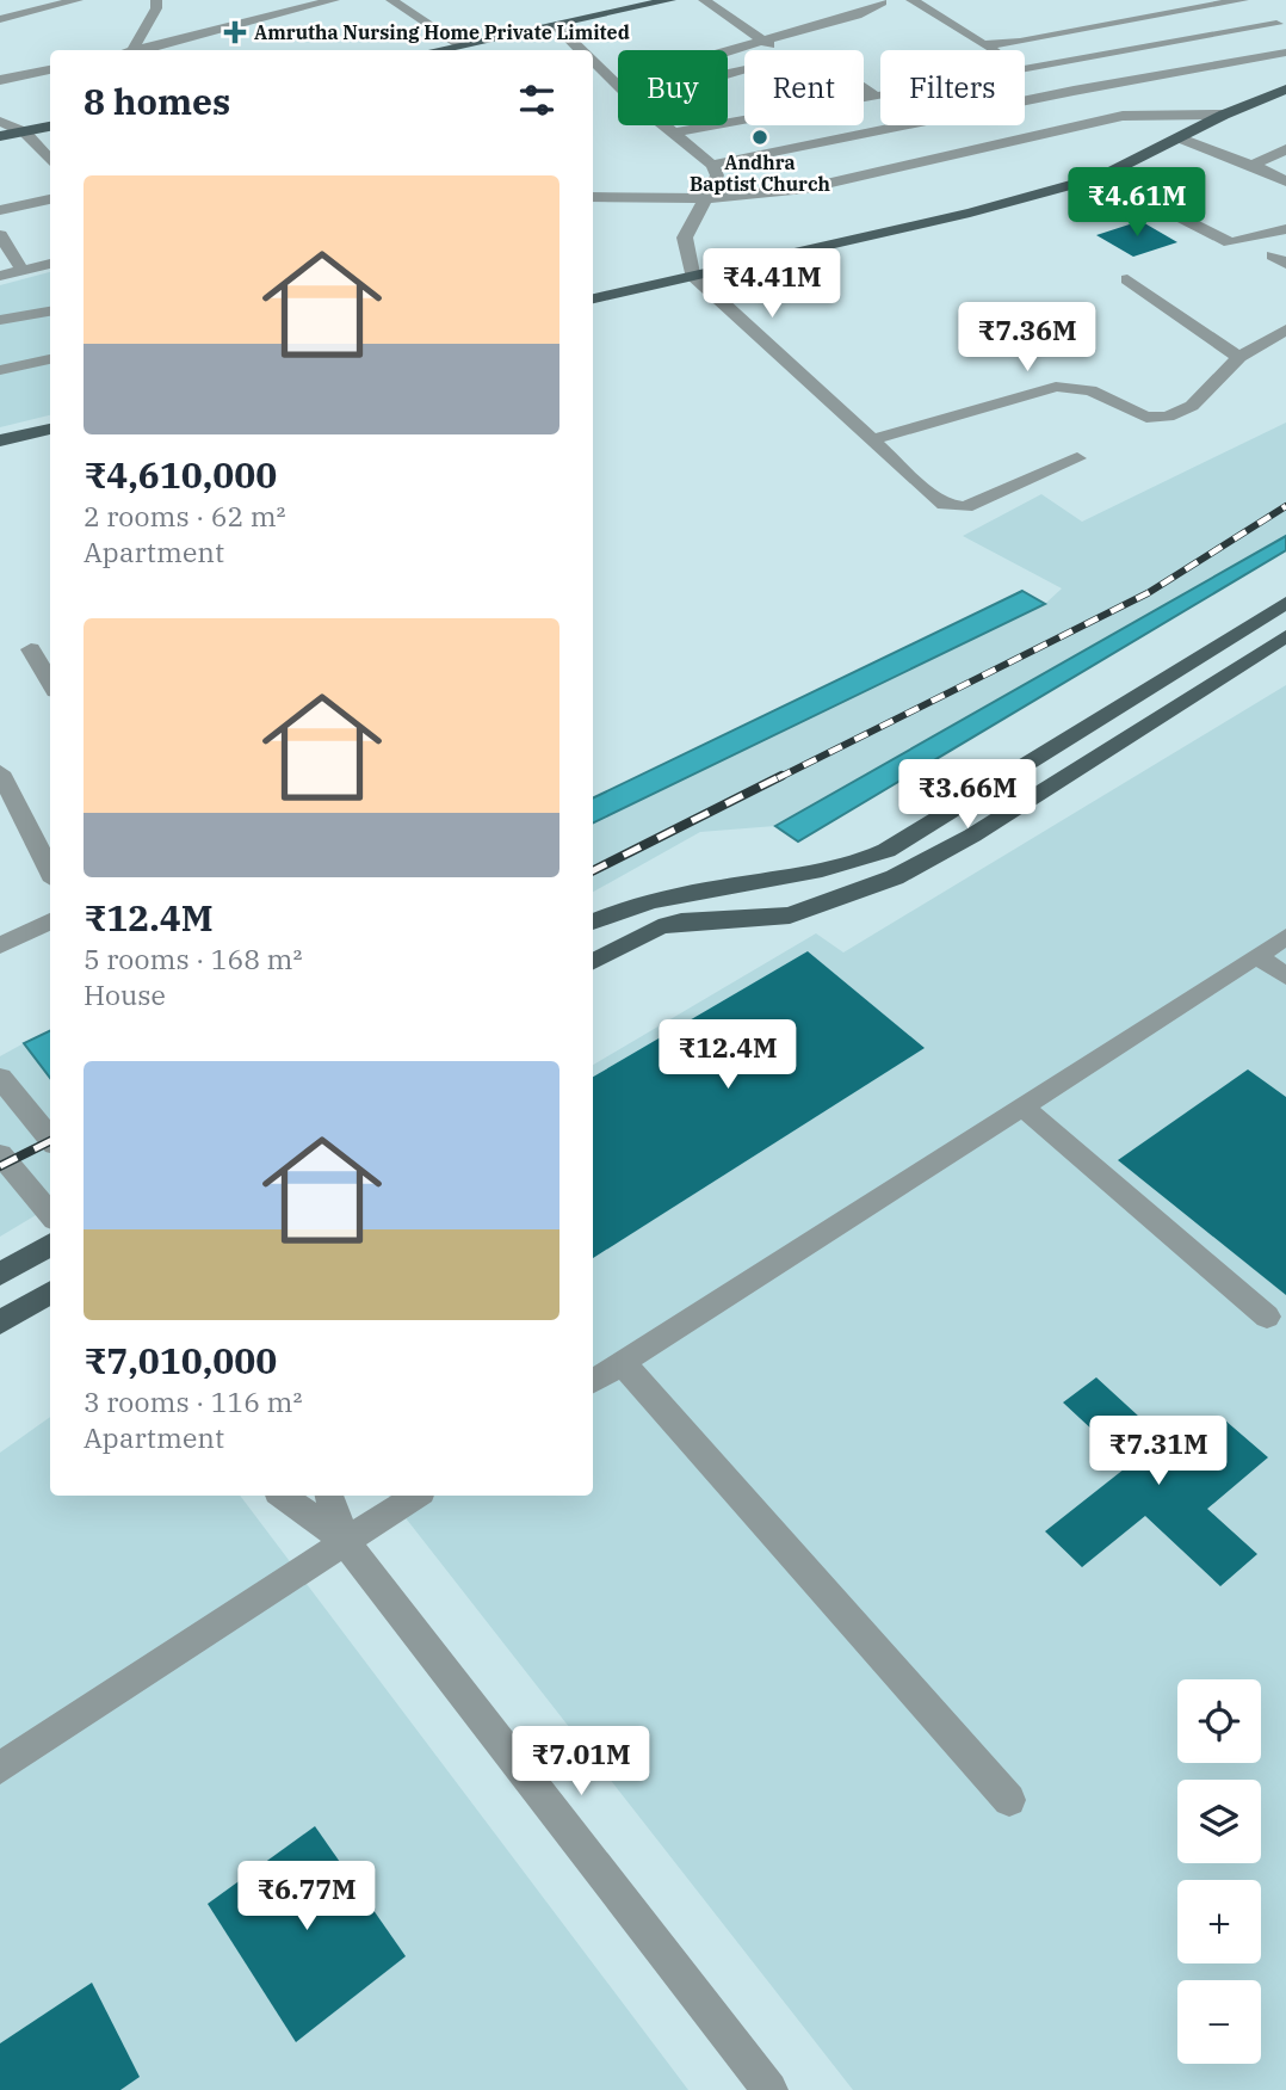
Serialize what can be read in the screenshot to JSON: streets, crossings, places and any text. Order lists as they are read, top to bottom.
{
  "places": {
    "health": ["Amrutha Nursing Home Private Limited"],
    "other": ["Andhra Baptist Church"]
  },
  "page": {
    "chip": ["Buy", "Rent", "Filters"],
    "heading": "8 homes",
    "list": [
      {
        "name": "₹4,610,000",
        "note": "2 rooms · 62 m² · Apartment"
      },
      {
        "name": "₹12.4M",
        "note": "5 rooms · 168 m² · House"
      },
      {
        "name": "₹7,010,000",
        "note": "3 rooms · 116 m² · Apartment"
      }
    ],
    "price": [
      "₹4.61M",
      "₹4.41M",
      "₹7.36M",
      "₹3.66M",
      "₹12.4M",
      "₹7.31M",
      "₹7.01M",
      "₹6.77M"
    ],
    "map_buttons": ["+", "−"]
  }
}
